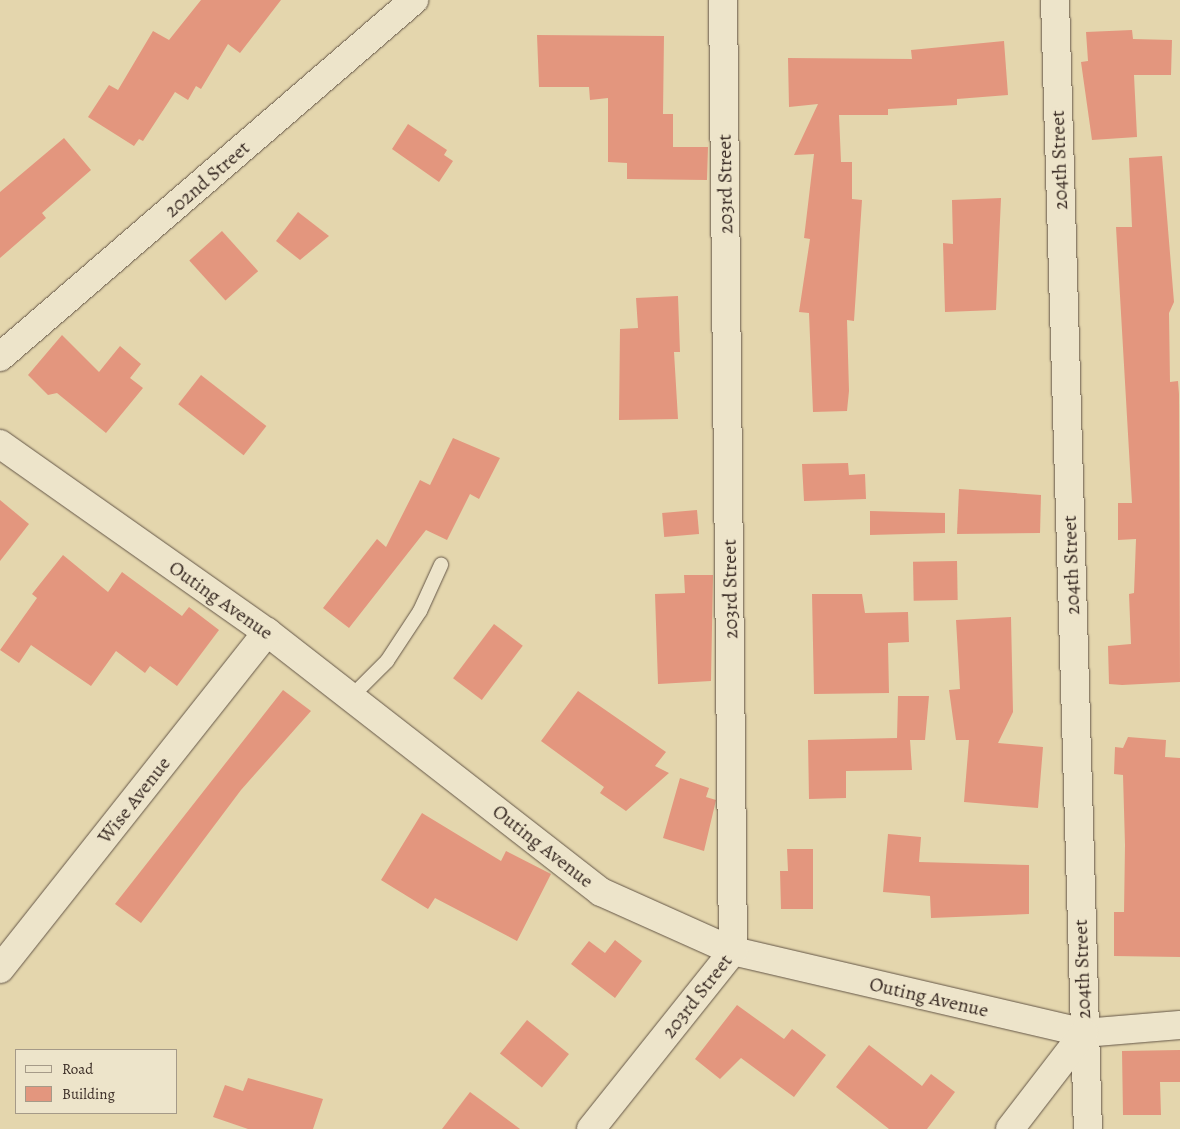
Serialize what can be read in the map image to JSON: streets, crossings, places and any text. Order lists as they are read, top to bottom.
{
  "streets": {
    "street": [
      "204th Street",
      "202nd Street",
      "203rd Street",
      "Outing Avenue",
      "Wise Avenue"
    ]
  },
  "crossings": [
    ["204th Street", "Outing Avenue"],
    ["203rd Street", "Outing Avenue"],
    ["Outing Avenue", "Wise Avenue"]
  ],
  "legend": ["Road", "Building"]
}
